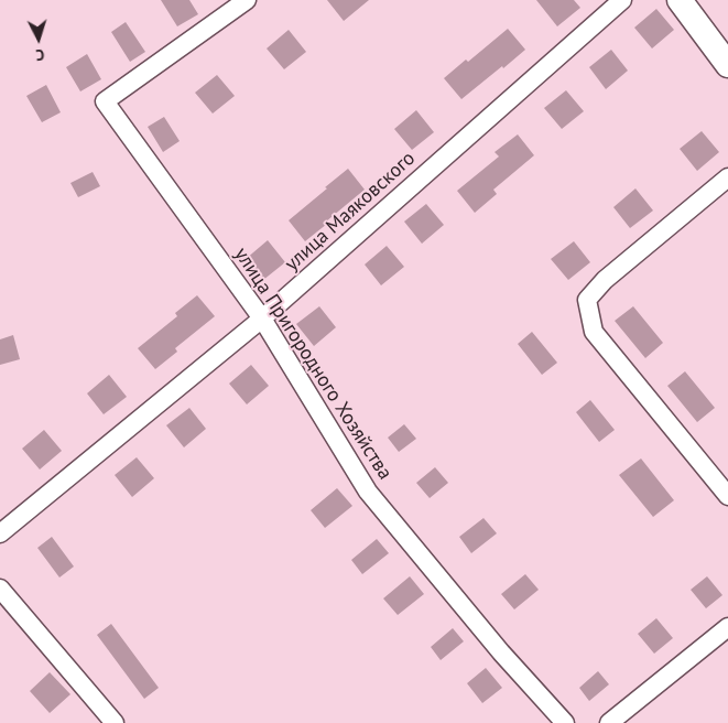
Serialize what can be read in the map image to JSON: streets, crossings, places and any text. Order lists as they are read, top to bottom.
{
  "streets": {
    "street": ["улица Маяковского", "улица Пригородного Хозяйства"]
  },
  "crossings": [
    ["улица Маяковского", "улица Пригородного Хозяйства"]
  ],
  "north": "bottom"
}
